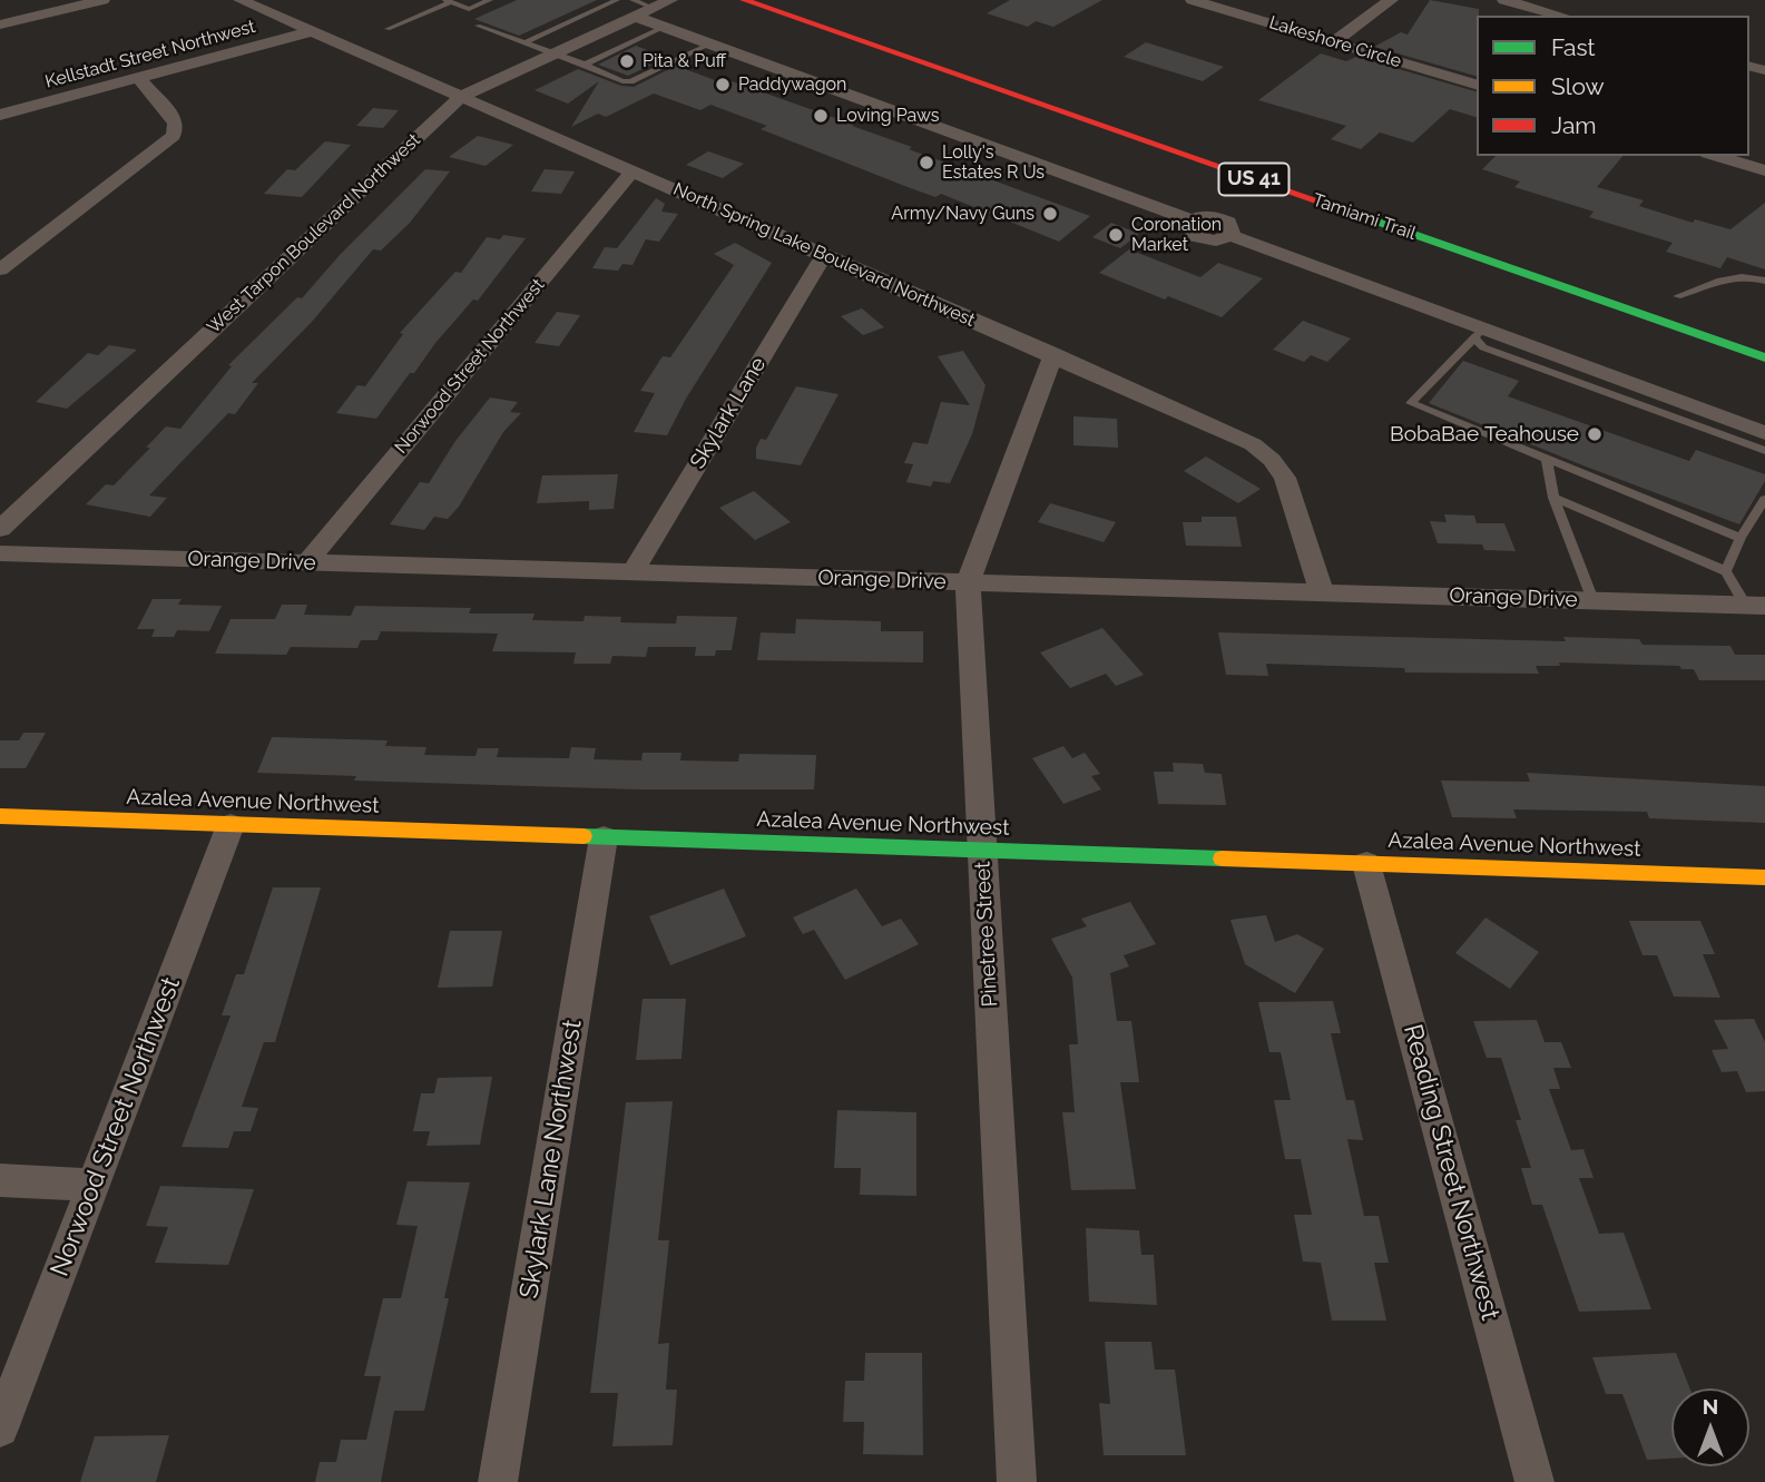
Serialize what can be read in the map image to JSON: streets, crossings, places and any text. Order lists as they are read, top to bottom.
{
  "streets": {
    "main road": ["US 41", "Tamiami Trail", "Azalea Avenue Northwest"],
    "street": [
      "Lakeshore Circle",
      "Kellstadt Street Northwest",
      "West Tarpon Boulevard Northwest",
      "North Spring Lake Boulevard Northwest",
      "Norwood Street Northwest",
      "Skylark Lane",
      "Orange Drive",
      "Pinetree Street",
      "Skylark Lane Northwest",
      "Reading Street Northwest"
    ]
  },
  "crossings": [
    ["Kellstadt Street Northwest", "North Spring Lake Boulevard Northwest"],
    ["West Tarpon Boulevard Northwest", "North Spring Lake Boulevard Northwest"],
    ["North Spring Lake Boulevard Northwest", "Norwood Street Northwest"],
    ["North Spring Lake Boulevard Northwest", "Skylark Lane"],
    ["North Spring Lake Boulevard Northwest", "Orange Drive"],
    ["North Spring Lake Boulevard Northwest", "Pinetree Street"],
    ["Norwood Street Northwest", "Orange Drive"],
    ["Norwood Street Northwest", "Azalea Avenue Northwest"],
    ["Skylark Lane", "Orange Drive"],
    ["Orange Drive", "Pinetree Street"],
    ["Azalea Avenue Northwest", "Pinetree Street"],
    ["Azalea Avenue Northwest", "Skylark Lane Northwest"],
    ["Azalea Avenue Northwest", "Reading Street Northwest"]
  ],
  "places": [
    "Pita & Puff",
    "Paddywagon",
    "Loving Paws",
    "Lolly's Estates R Us",
    "Army/Navy Guns",
    "Coronation Market",
    "BobaBae Teahouse"
  ],
  "legend": ["Fast", "Slow", "Jam"],
  "north": "top"
}
